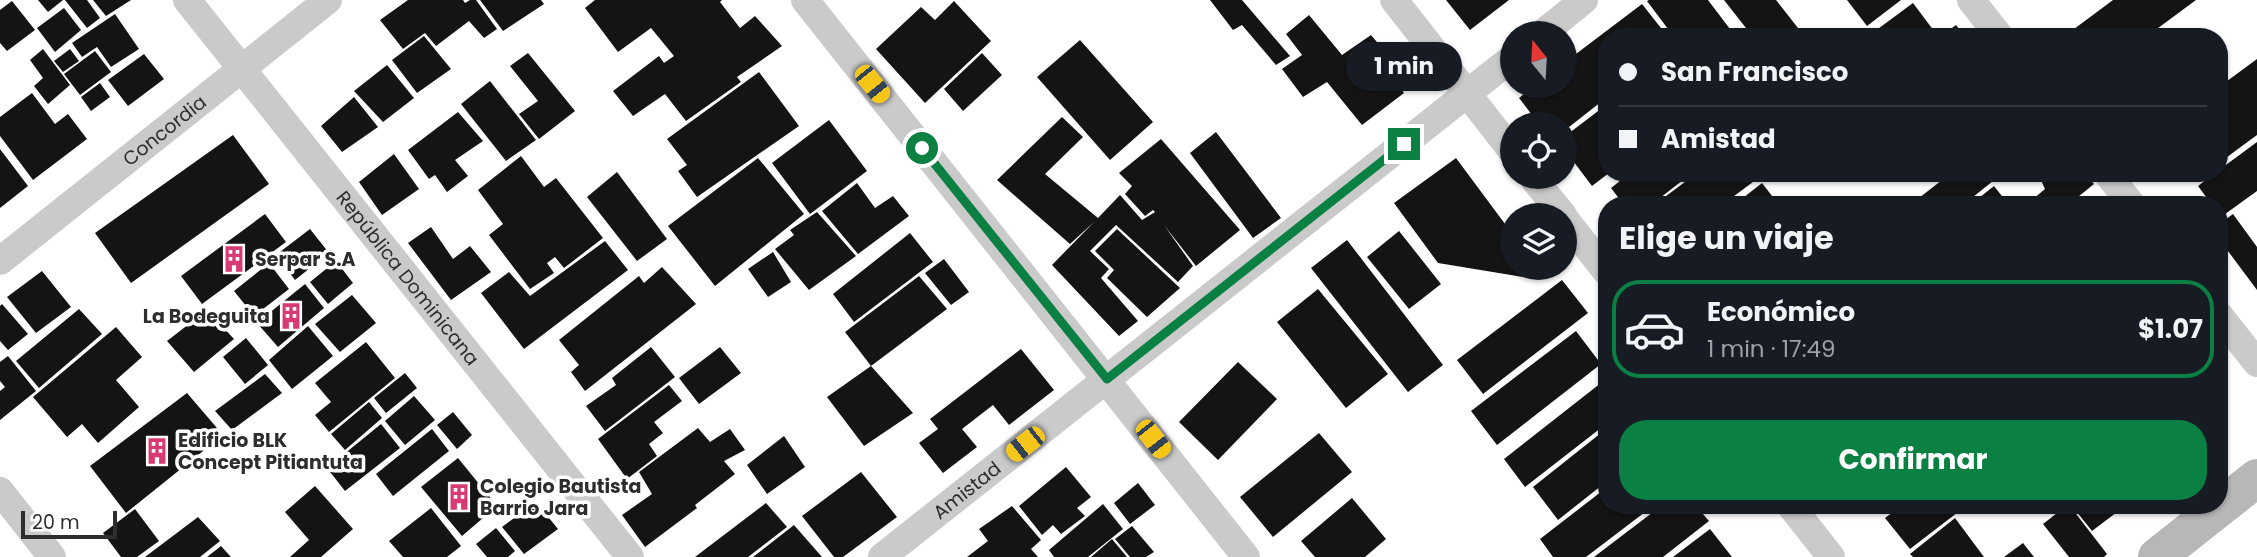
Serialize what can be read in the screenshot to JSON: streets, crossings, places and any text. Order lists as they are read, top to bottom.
{
  "streets": {
    "street": ["Concordia", "República Dominicana", "Amistad"]
  },
  "crossings": [
    ["Concordia", "República Dominicana"]
  ],
  "places": {
    "building": [
      "Serpar S.A",
      "La Bodeguita",
      "Edificio BLK Concept Pitiantuta",
      "Colegio Bautista Barrio Jara"
    ]
  },
  "scale_bar": "20 m",
  "north": "top",
  "page": {
    "banner": ["San Francisco", "Amistad"],
    "bubble": "1 min",
    "heading": "Elige un viaje",
    "list": [
      {
        "name": "Económico",
        "note": "1 min · 17:49",
        "value": "$1.07"
      }
    ],
    "buttons": "Confirmar",
    "scale": "20 m"
  }
}
